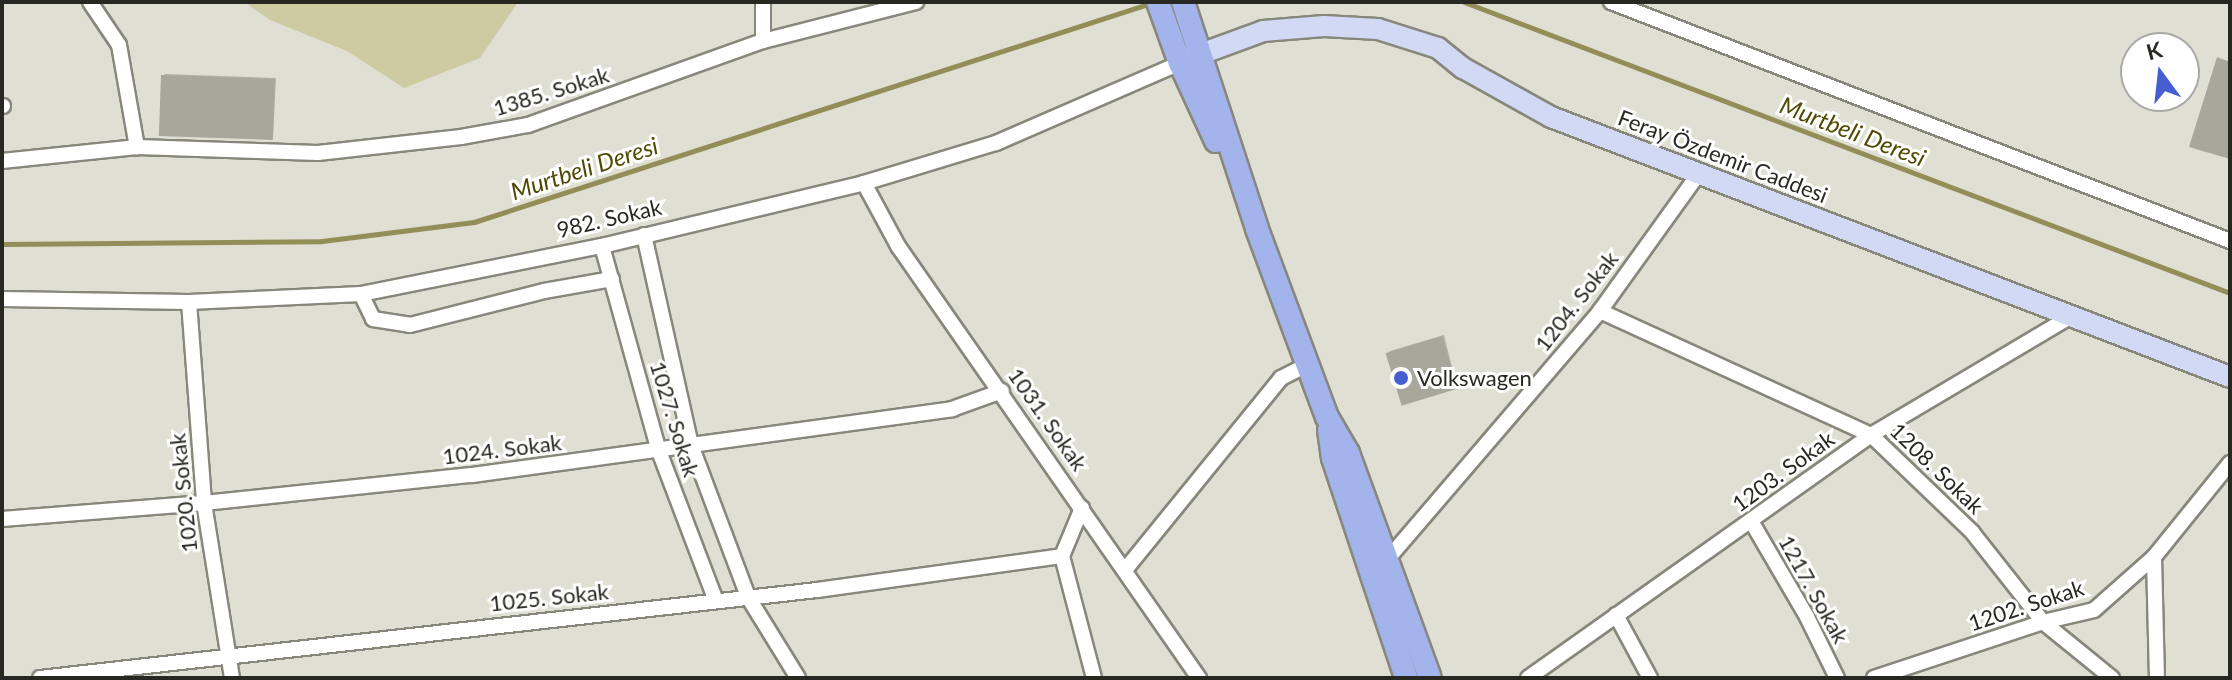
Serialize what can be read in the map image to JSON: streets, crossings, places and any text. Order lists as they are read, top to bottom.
{
  "streets": {
    "street": [
      "1385. Sokak",
      "Feray Özdemir Caddesi",
      "982. Sokak",
      "1204. Sokak",
      "1027. Sokak",
      "1031. Sokak",
      "1024. Sokak",
      "1208. Sokak",
      "1203. Sokak",
      "1020. Sokak",
      "1217. Sokak",
      "1025. Sokak",
      "1202. Sokak"
    ]
  },
  "crossings": [
    ["Feray Özdemir Caddesi", "982. Sokak"],
    ["Feray Özdemir Caddesi", "1204. Sokak"],
    ["Feray Özdemir Caddesi", "1203. Sokak"],
    ["982. Sokak", "1027. Sokak"],
    ["982. Sokak", "1031. Sokak"],
    ["982. Sokak", "1020. Sokak"],
    ["1204. Sokak", "1208. Sokak"],
    ["1027. Sokak", "1024. Sokak"],
    ["1027. Sokak", "1025. Sokak"],
    ["1031. Sokak", "1024. Sokak"],
    ["1024. Sokak", "1020. Sokak"],
    ["1208. Sokak", "1203. Sokak"],
    ["1208. Sokak", "1202. Sokak"],
    ["1203. Sokak", "1217. Sokak"],
    ["1020. Sokak", "1025. Sokak"]
  ],
  "water": ["Murtbeli Deresi"],
  "places": ["Volkswagen"],
  "north": "top"
}
